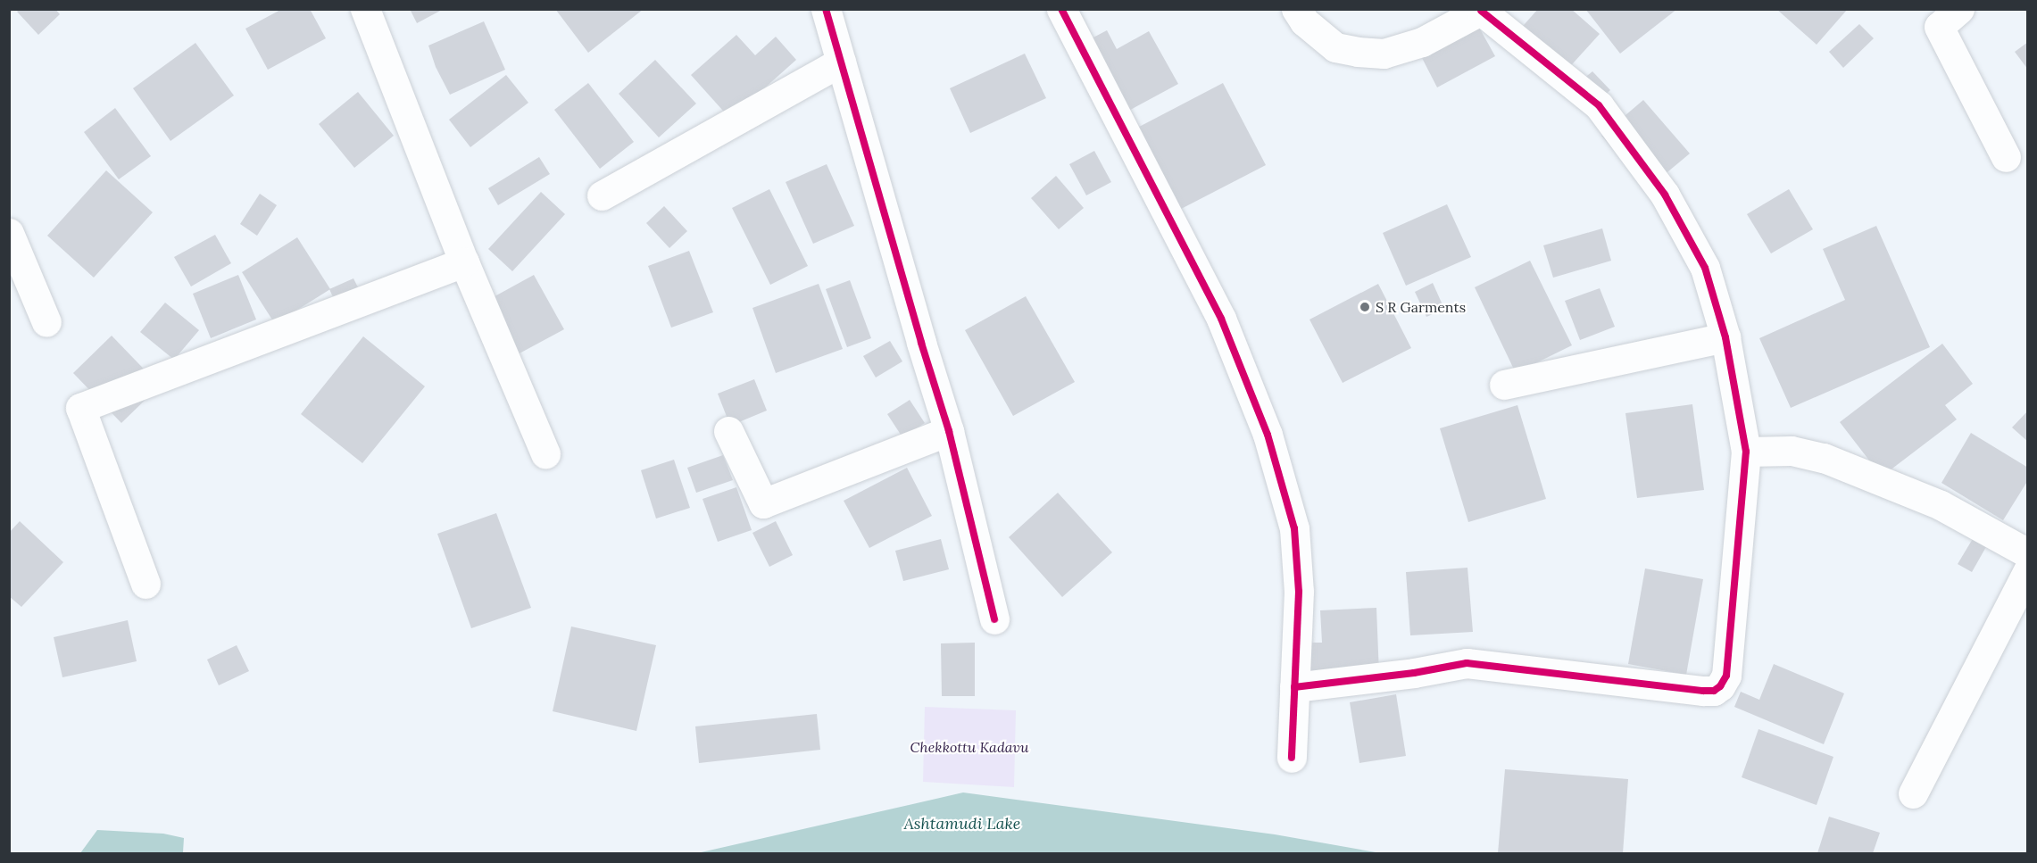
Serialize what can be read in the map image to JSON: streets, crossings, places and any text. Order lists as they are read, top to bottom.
{
  "water": ["Ashtamudi Lake"],
  "parks": ["Chekkottu Kadavu"],
  "places": ["S R Garments"]
}
